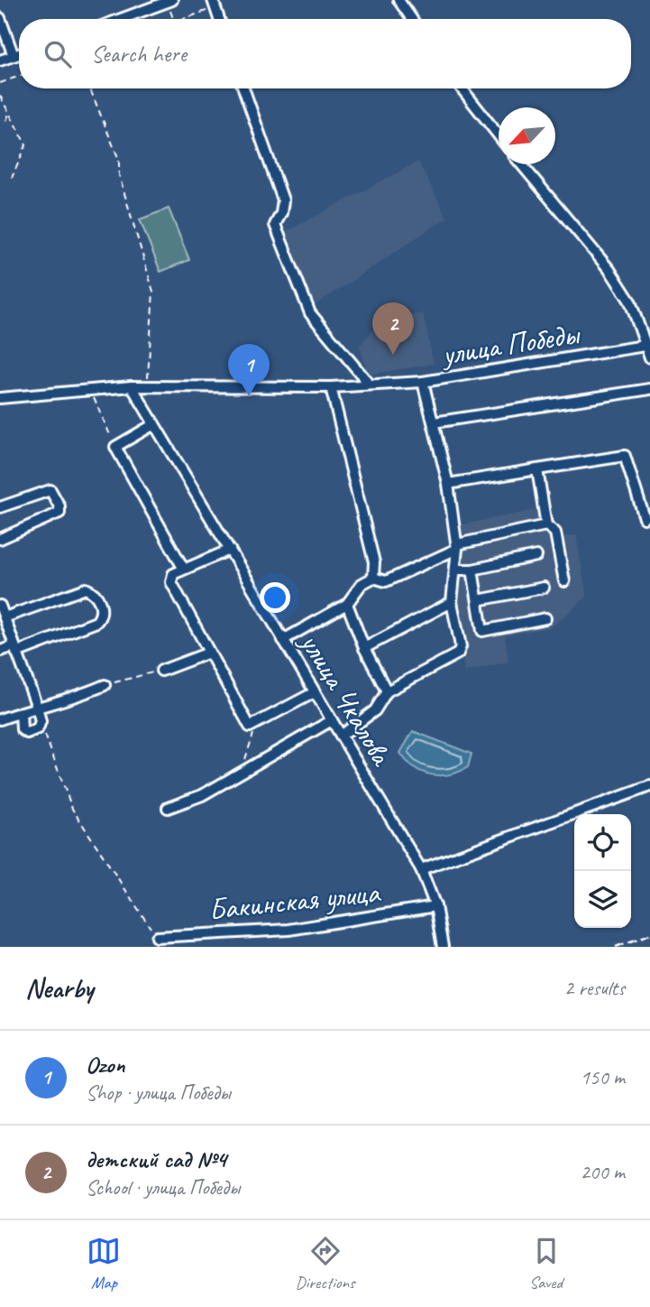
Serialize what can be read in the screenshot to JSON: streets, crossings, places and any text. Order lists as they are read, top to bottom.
{
  "streets": {
    "street": ["улица Победы", "улица Чкалова", "Бакинская улица"]
  },
  "crossings": [
    ["улица Победы", "улица Чкалова"],
    ["улица Чкалова", "Бакинская улица"]
  ],
  "north": "bottom left",
  "page": {
    "search": "Search here",
    "pins": ["2", "1"],
    "heading": ["Nearby", "2 results"],
    "list": [
      {
        "mark": "1",
        "name": "Ozon",
        "note": "Shop · улица Победы",
        "value": "150 m"
      },
      {
        "mark": "2",
        "name": "детский сад №4",
        "note": "School · улица Победы",
        "value": "200 m"
      }
    ],
    "nav": ["Map", "Directions", "Saved"]
  }
}
